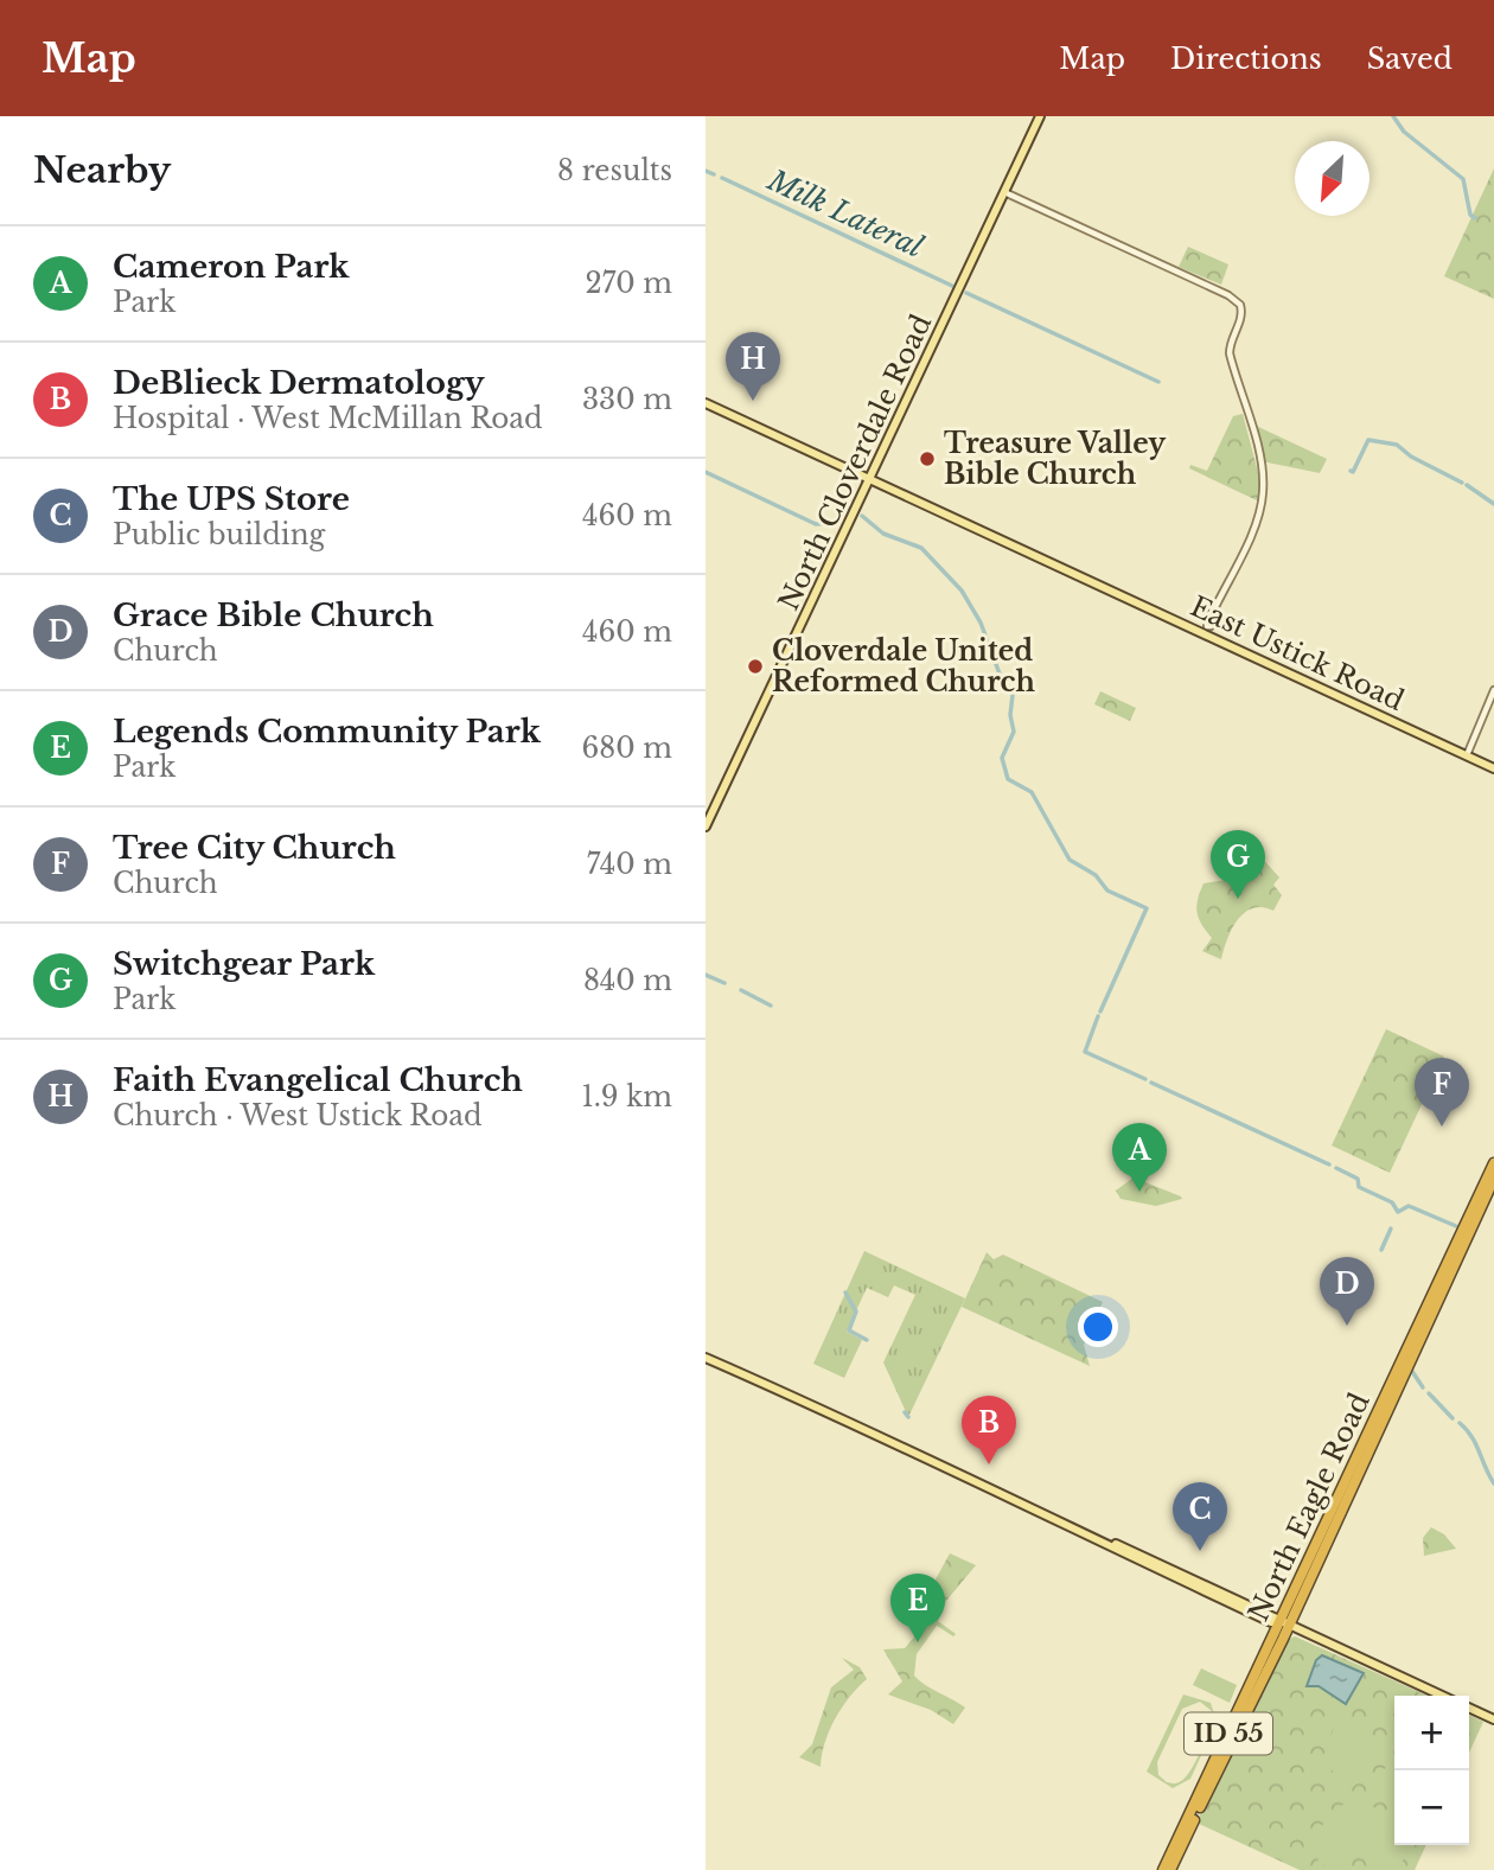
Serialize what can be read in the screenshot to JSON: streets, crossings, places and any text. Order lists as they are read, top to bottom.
{
  "streets": {
    "highway": ["North Eagle Road", "ID 55"],
    "main road": ["North Cloverdale Road", "East Ustick Road"]
  },
  "crossings": [
    ["North Cloverdale Road", "East Ustick Road"]
  ],
  "water": ["Milk Lateral"],
  "places": ["Treasure Valley Bible Church", "Cloverdale United Reformed Church"],
  "north": "bottom left",
  "page": {
    "header": "Map",
    "nav": ["Map", "Directions", "Saved"],
    "heading": ["Nearby", "8 results"],
    "list": [
      {
        "mark": "A",
        "name": "Cameron Park",
        "note": "Park",
        "value": "270 m"
      },
      {
        "mark": "B",
        "name": "DeBlieck Dermatology",
        "note": "Hospital · West McMillan Road",
        "value": "330 m"
      },
      {
        "mark": "C",
        "name": "The UPS Store",
        "note": "Public building",
        "value": "460 m"
      },
      {
        "mark": "D",
        "name": "Grace Bible Church",
        "note": "Church",
        "value": "460 m"
      },
      {
        "mark": "E",
        "name": "Legends Community Park",
        "note": "Park",
        "value": "680 m"
      },
      {
        "mark": "F",
        "name": "Tree City Church",
        "note": "Church",
        "value": "740 m"
      },
      {
        "mark": "G",
        "name": "Switchgear Park",
        "note": "Park",
        "value": "840 m"
      },
      {
        "mark": "H",
        "name": "Faith Evangelical Church",
        "note": "Church · West Ustick Road",
        "value": "1.9 km"
      }
    ],
    "pins": [
      "H",
      "G",
      "F",
      "A",
      "D",
      "B",
      "C",
      "E"
    ],
    "map_buttons": ["+", "−"]
  }
}
